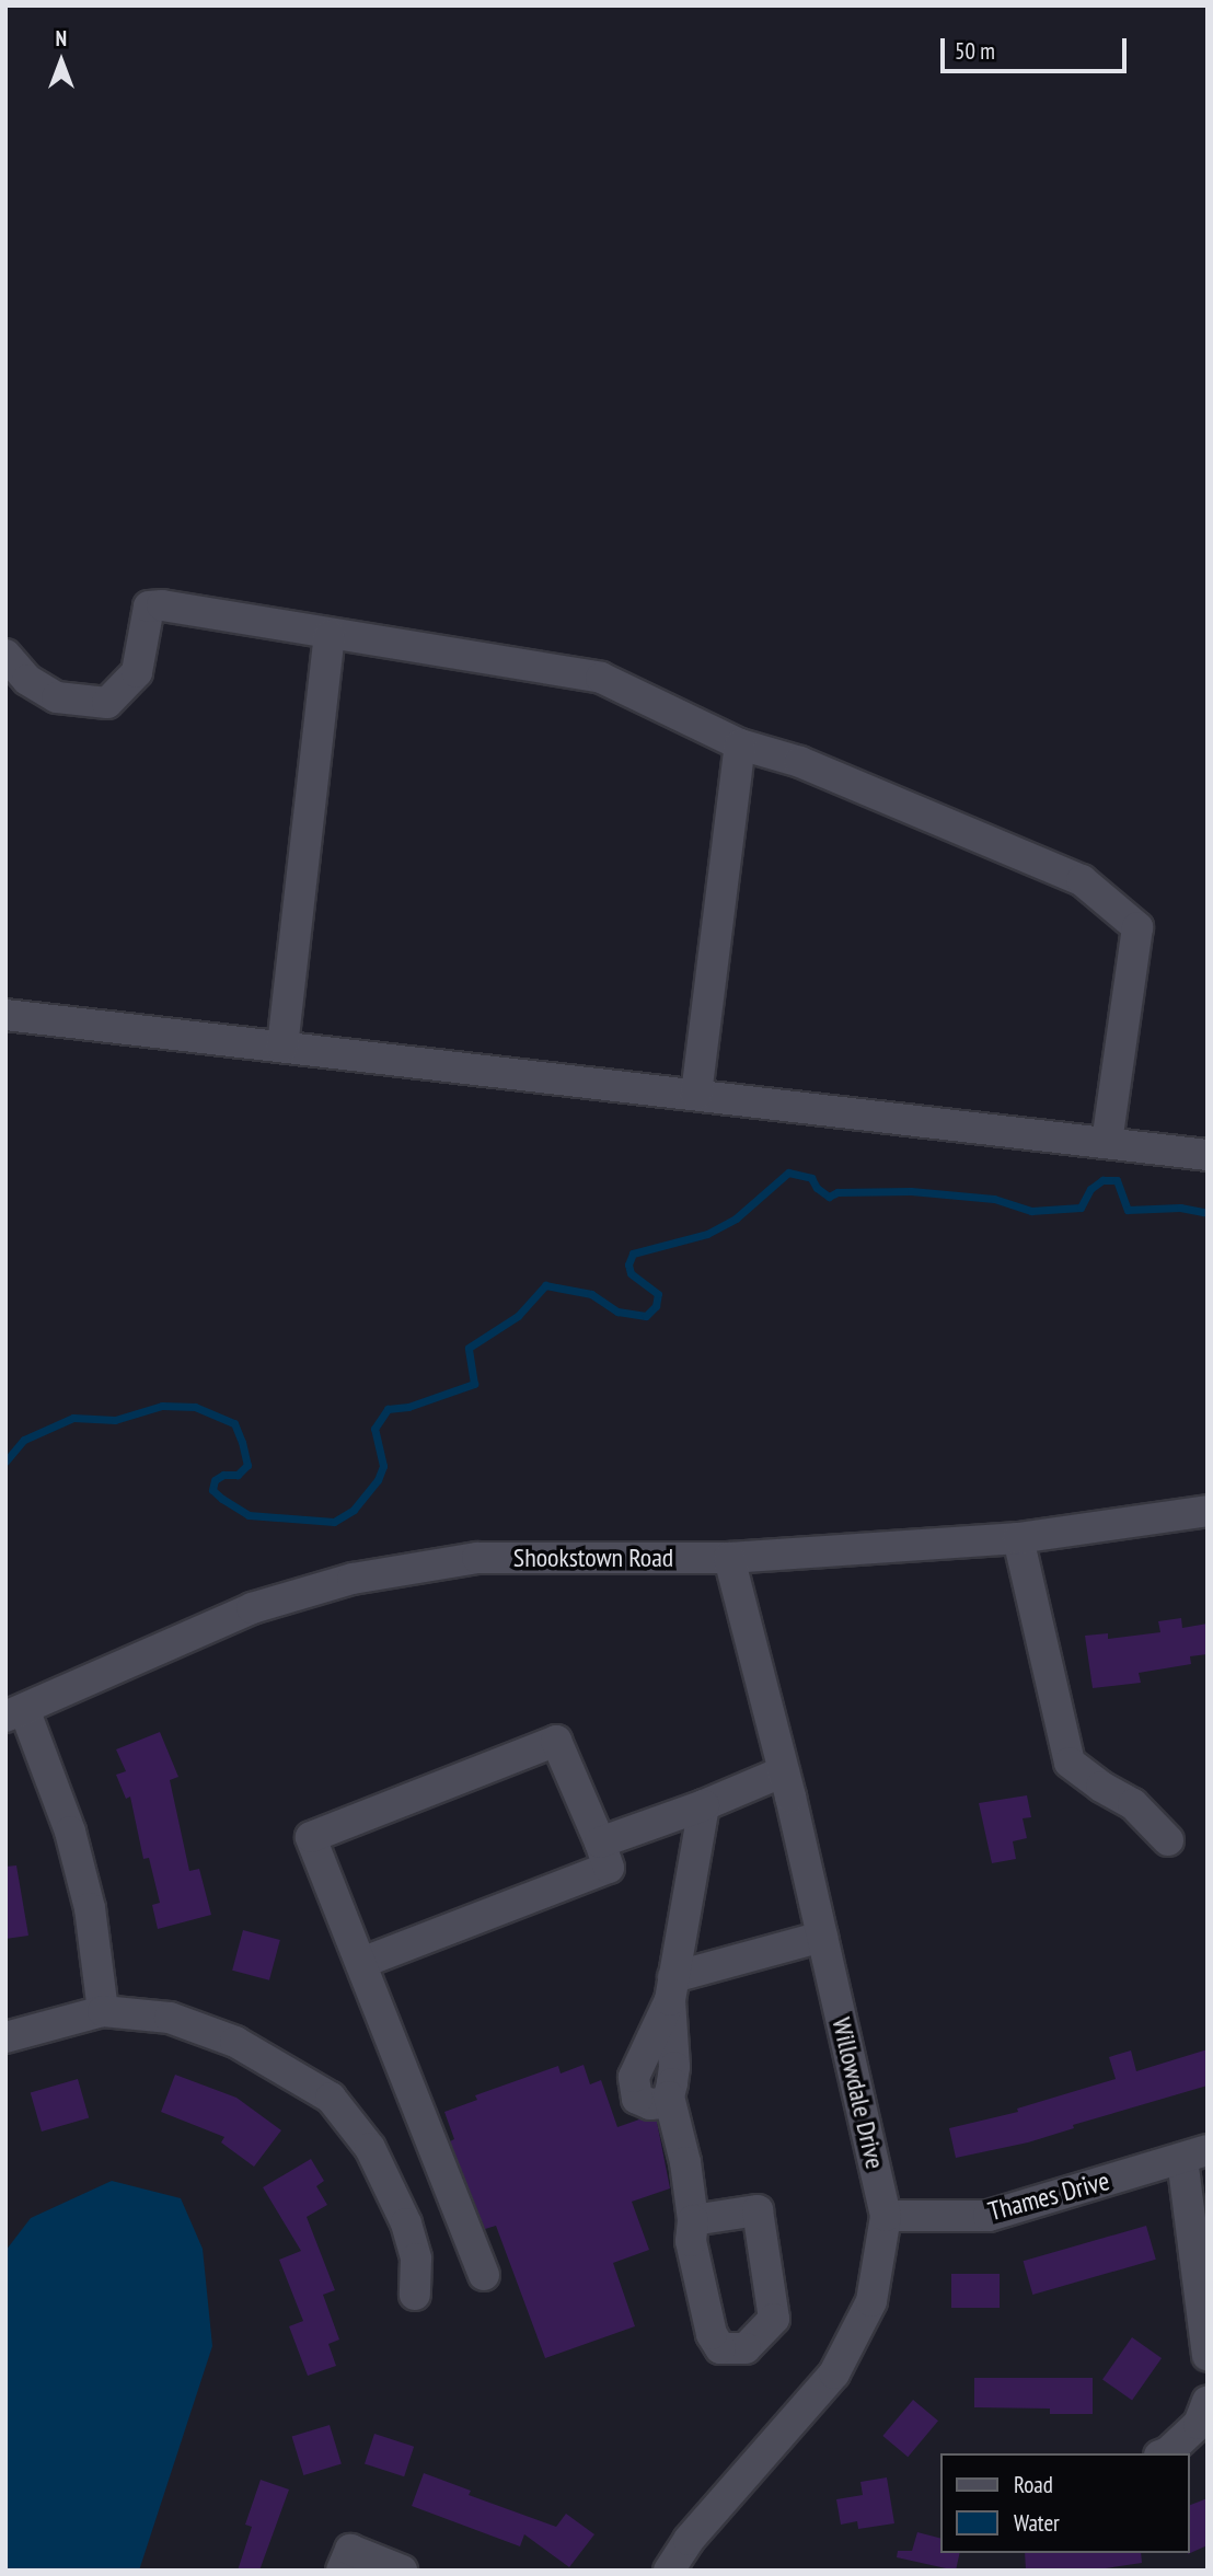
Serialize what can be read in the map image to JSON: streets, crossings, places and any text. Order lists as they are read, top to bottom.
{
  "streets": {
    "street": ["Shookstown Road", "Willowdale Drive", "Thames Drive"]
  },
  "crossings": [
    ["Shookstown Road", "Willowdale Drive"],
    ["Willowdale Drive", "Thames Drive"]
  ],
  "legend": ["Road", "Water"],
  "scale_bar": "50 m",
  "north": "top"
}
